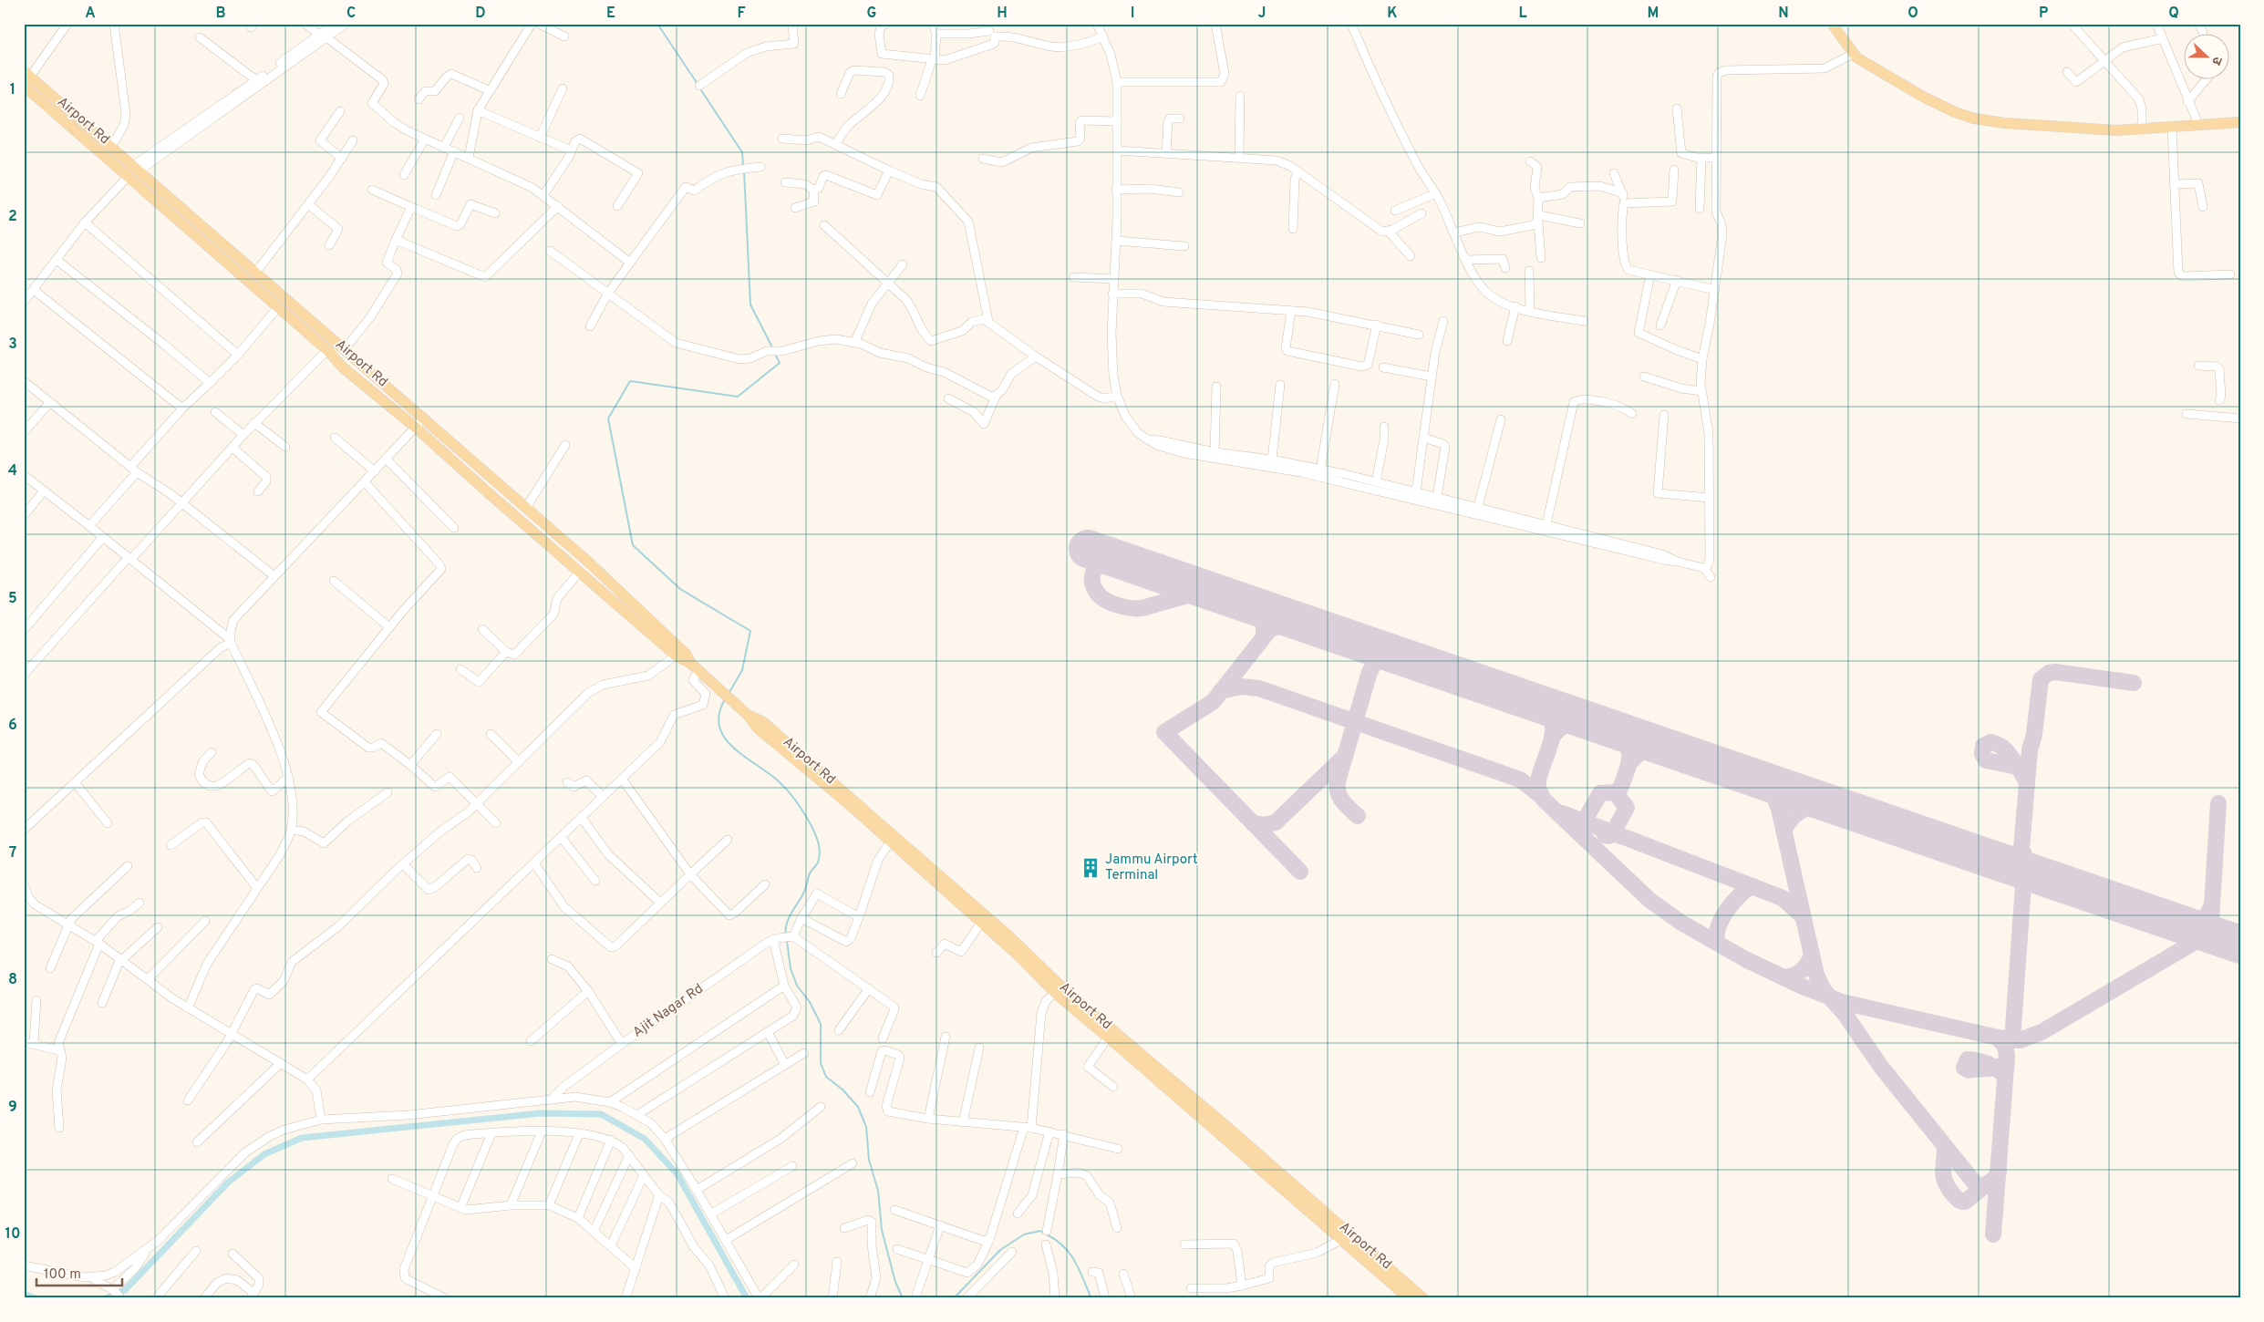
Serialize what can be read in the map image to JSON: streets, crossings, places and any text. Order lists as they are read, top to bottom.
{
  "streets": {
    "main road": ["Airport Rd"],
    "street": ["Ajit Nagar Rd"]
  },
  "places": {
    "building": ["Jammu Airport Terminal"]
  },
  "scale_bar": "100 m",
  "north": "right",
  "grid": {
    "columns": [
      "A",
      "B",
      "C",
      "D",
      "E",
      "F",
      "G",
      "H",
      "I",
      "J",
      "K",
      "L",
      "M",
      "N",
      "O",
      "P",
      "Q"
    ],
    "rows": [
      "1",
      "2",
      "3",
      "4",
      "5",
      "6",
      "7",
      "8",
      "9",
      "10"
    ]
  }
}
